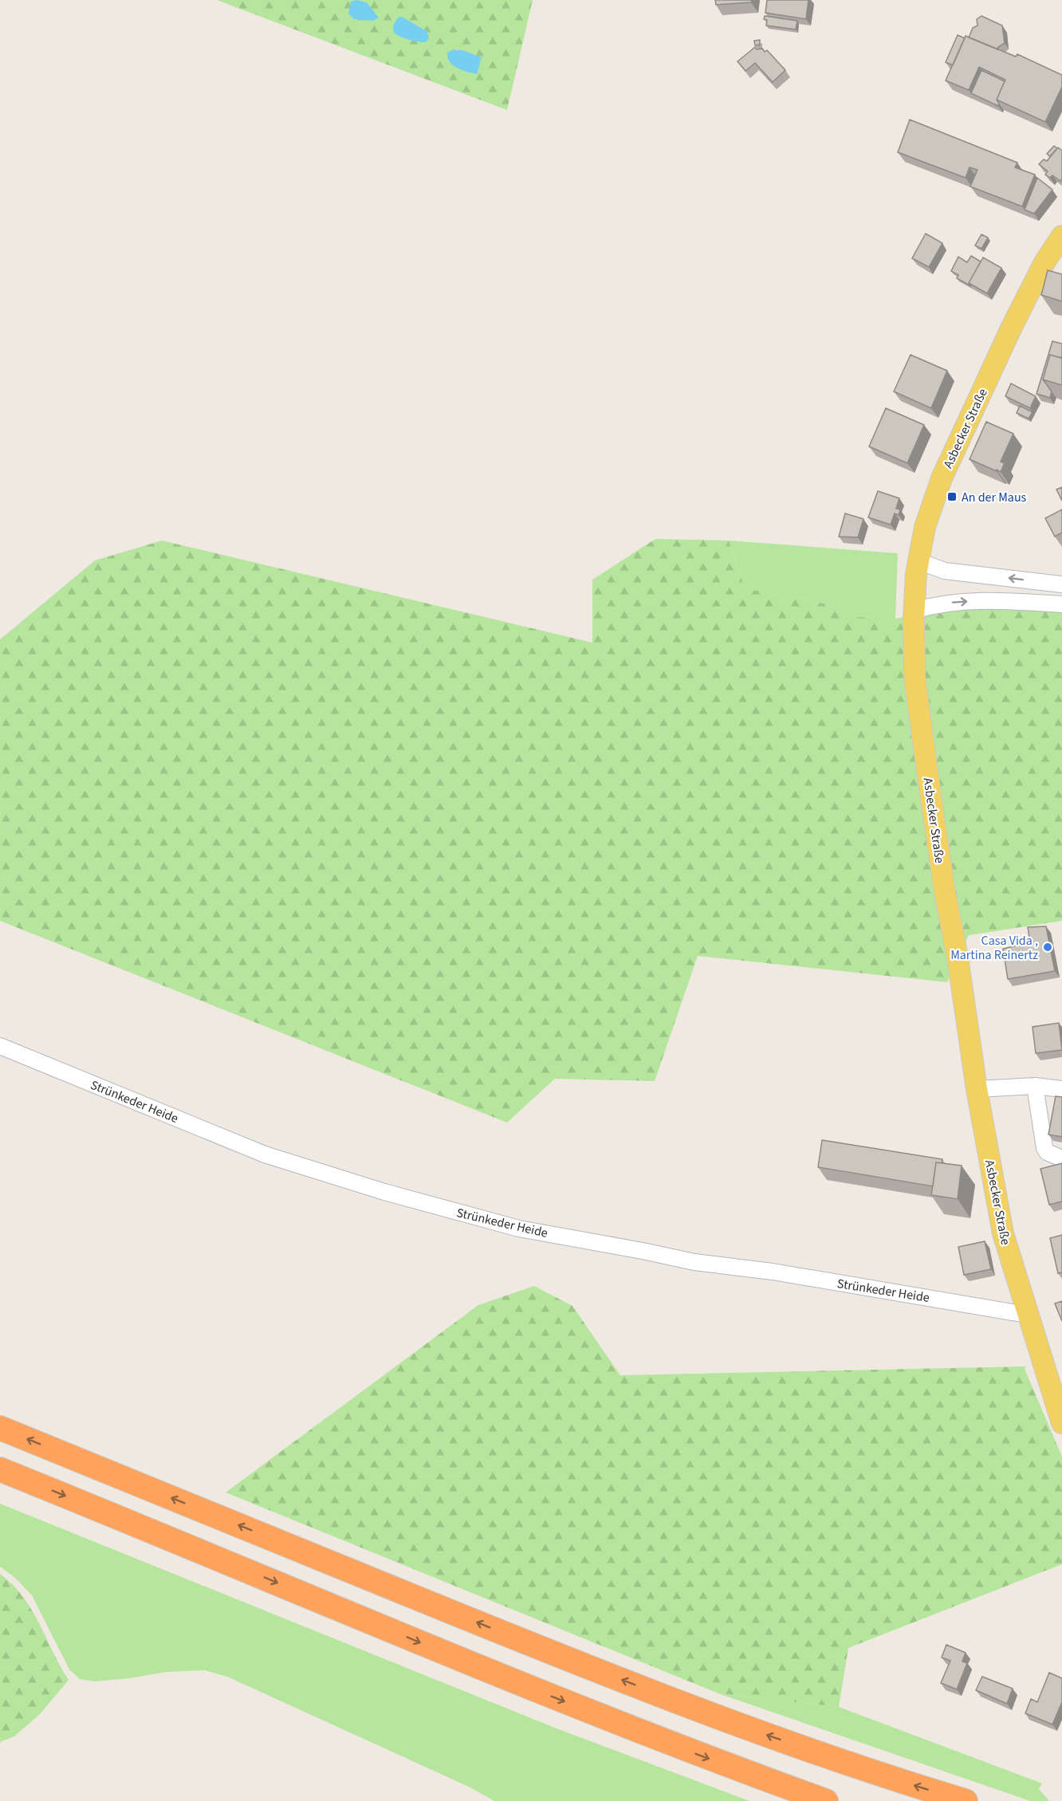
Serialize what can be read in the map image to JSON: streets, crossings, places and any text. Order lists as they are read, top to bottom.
{
  "streets": {
    "main road": ["Asbecker Straße"],
    "street": ["Strünkeder Heide"]
  },
  "crossings": [
    ["Asbecker Straße", "Strünkeder Heide"]
  ],
  "places": {
    "transit": ["An der Maus"],
    "other": ["Casa Vida , Martina Reinertz"]
  }
}
